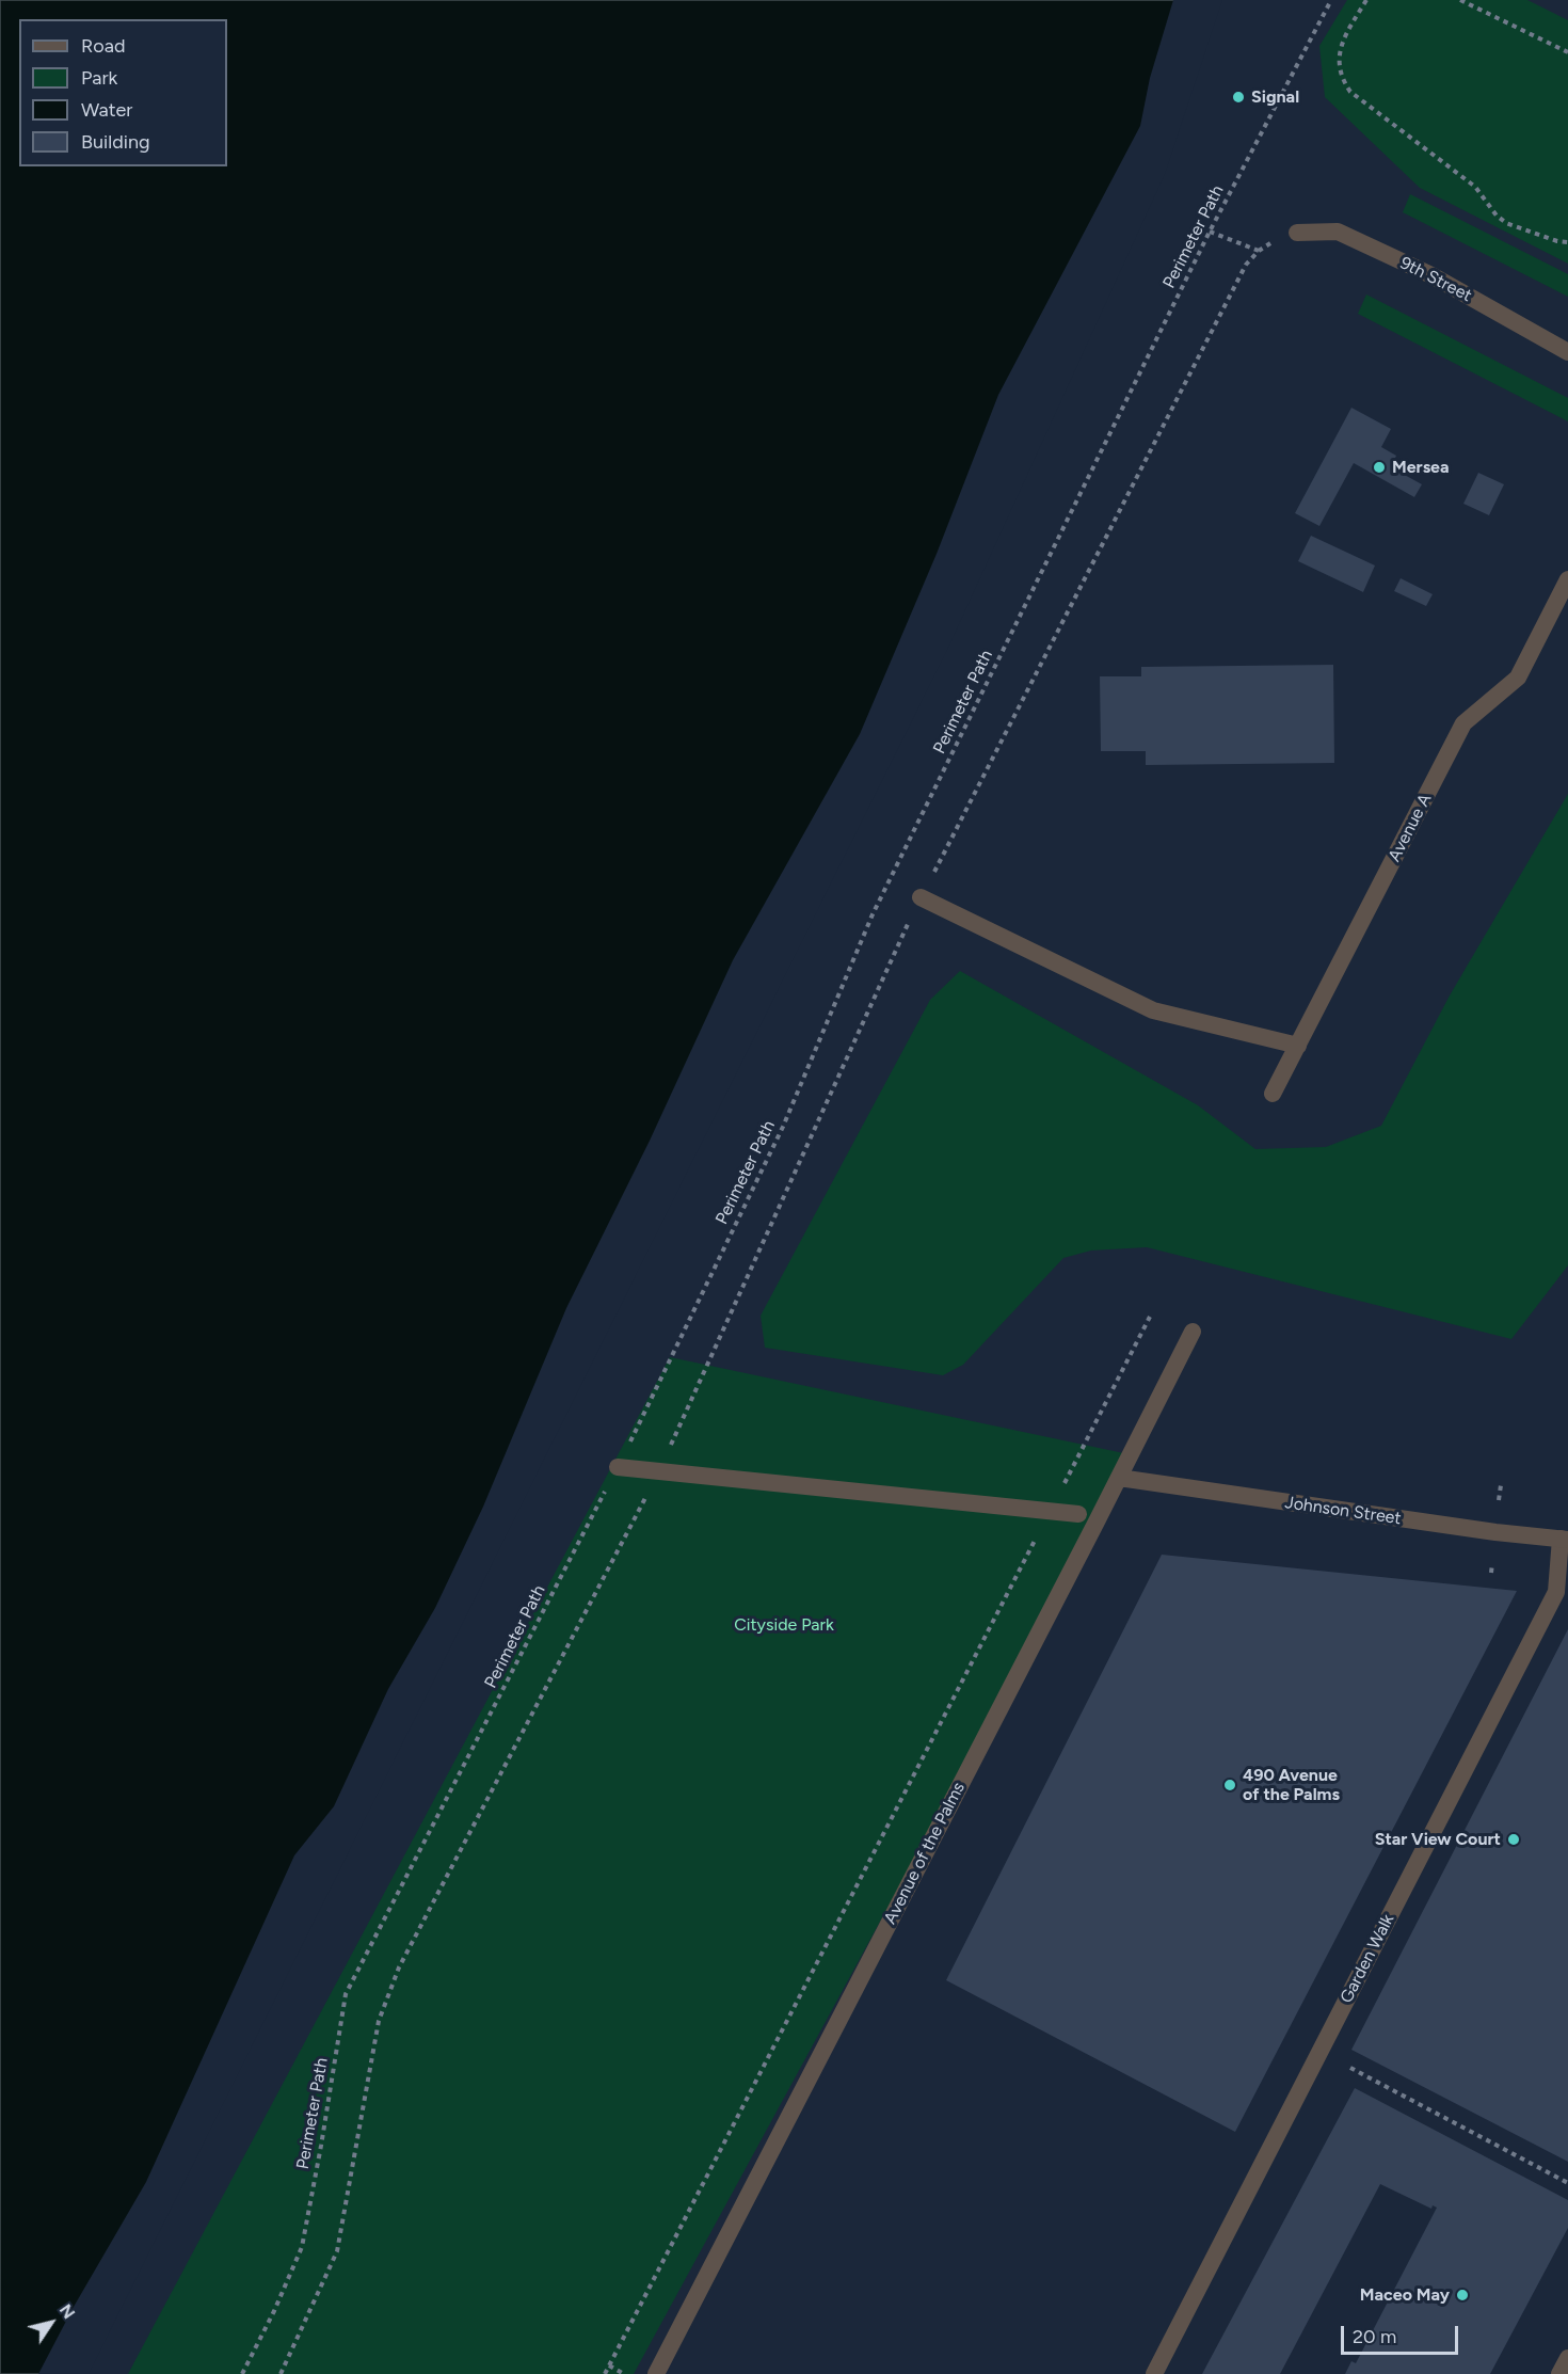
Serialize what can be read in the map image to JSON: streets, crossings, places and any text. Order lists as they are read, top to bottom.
{
  "streets": {
    "street": [
      "9th Street",
      "Avenue A",
      "Johnson Street",
      "Avenue of the Palms",
      "Garden Walk"
    ],
    "path": ["Perimeter Path"]
  },
  "crossings": [
    ["Johnson Street", "Avenue of the Palms"],
    ["Johnson Street", "Garden Walk"]
  ],
  "parks": ["Cityside Park"],
  "places": [
    "Signal",
    "Mersea",
    "490 Avenue of the Palms",
    "Star View Court",
    "Maceo May"
  ],
  "legend": [
    "Road",
    "Park",
    "Water",
    "Building"
  ],
  "scale_bar": "20 m",
  "north": "top right"
}
